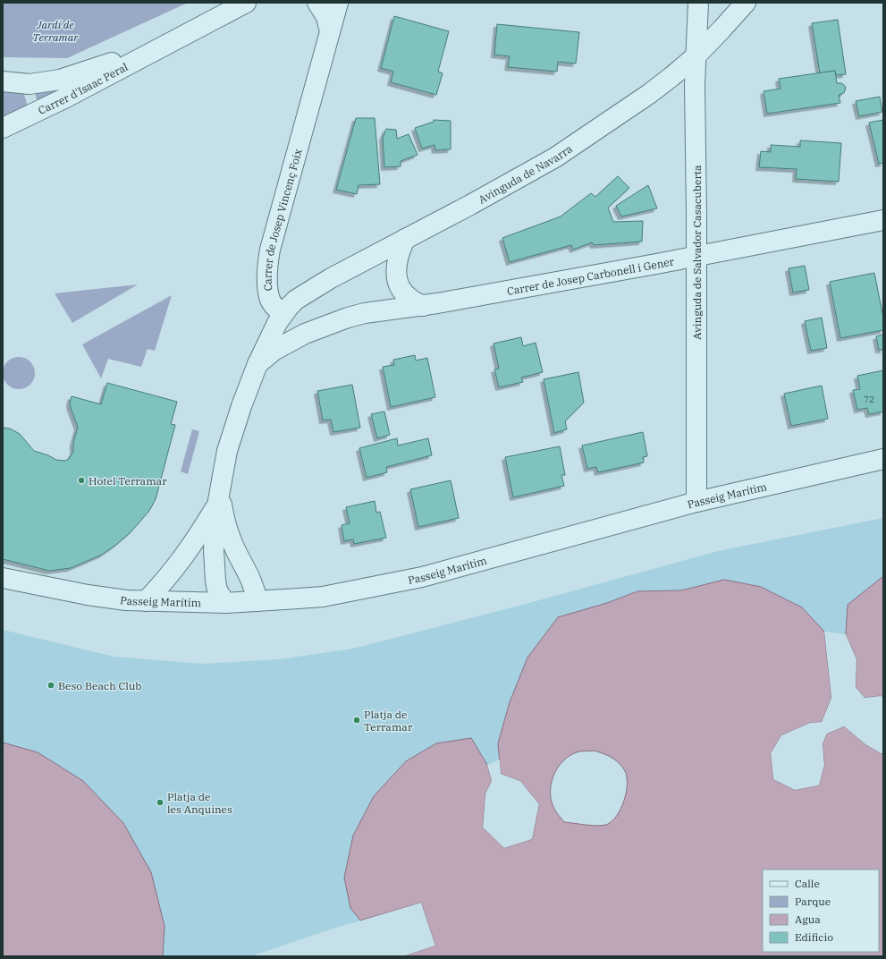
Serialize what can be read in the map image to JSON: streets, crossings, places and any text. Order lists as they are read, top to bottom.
{
  "streets": {
    "street": [
      "Carrer d'Isaac Peral",
      "Avinguda de Navarra",
      "Carrer de Josep Vincenç Foix",
      "Avinguda de Salvador Casacuberta",
      "Carrer de Josep Carbonell i Gener",
      "Passeig Marítim"
    ]
  },
  "crossings": [
    ["Avinguda de Navarra", "Carrer de Josep Vincenç Foix"],
    ["Avinguda de Navarra", "Avinguda de Salvador Casacuberta"],
    ["Avinguda de Salvador Casacuberta", "Carrer de Josep Carbonell i Gener"],
    ["Avinguda de Salvador Casacuberta", "Passeig Marítim"]
  ],
  "parks": ["Jardí de Terramar"],
  "places": [
    "Hotel Terramar",
    "Beso Beach Club",
    "Platja de Terramar",
    "Platja de les Anquines"
  ],
  "house_numbers": ["72"],
  "legend": [
    "Calle",
    "Parque",
    "Agua",
    "Edificio"
  ]
}
